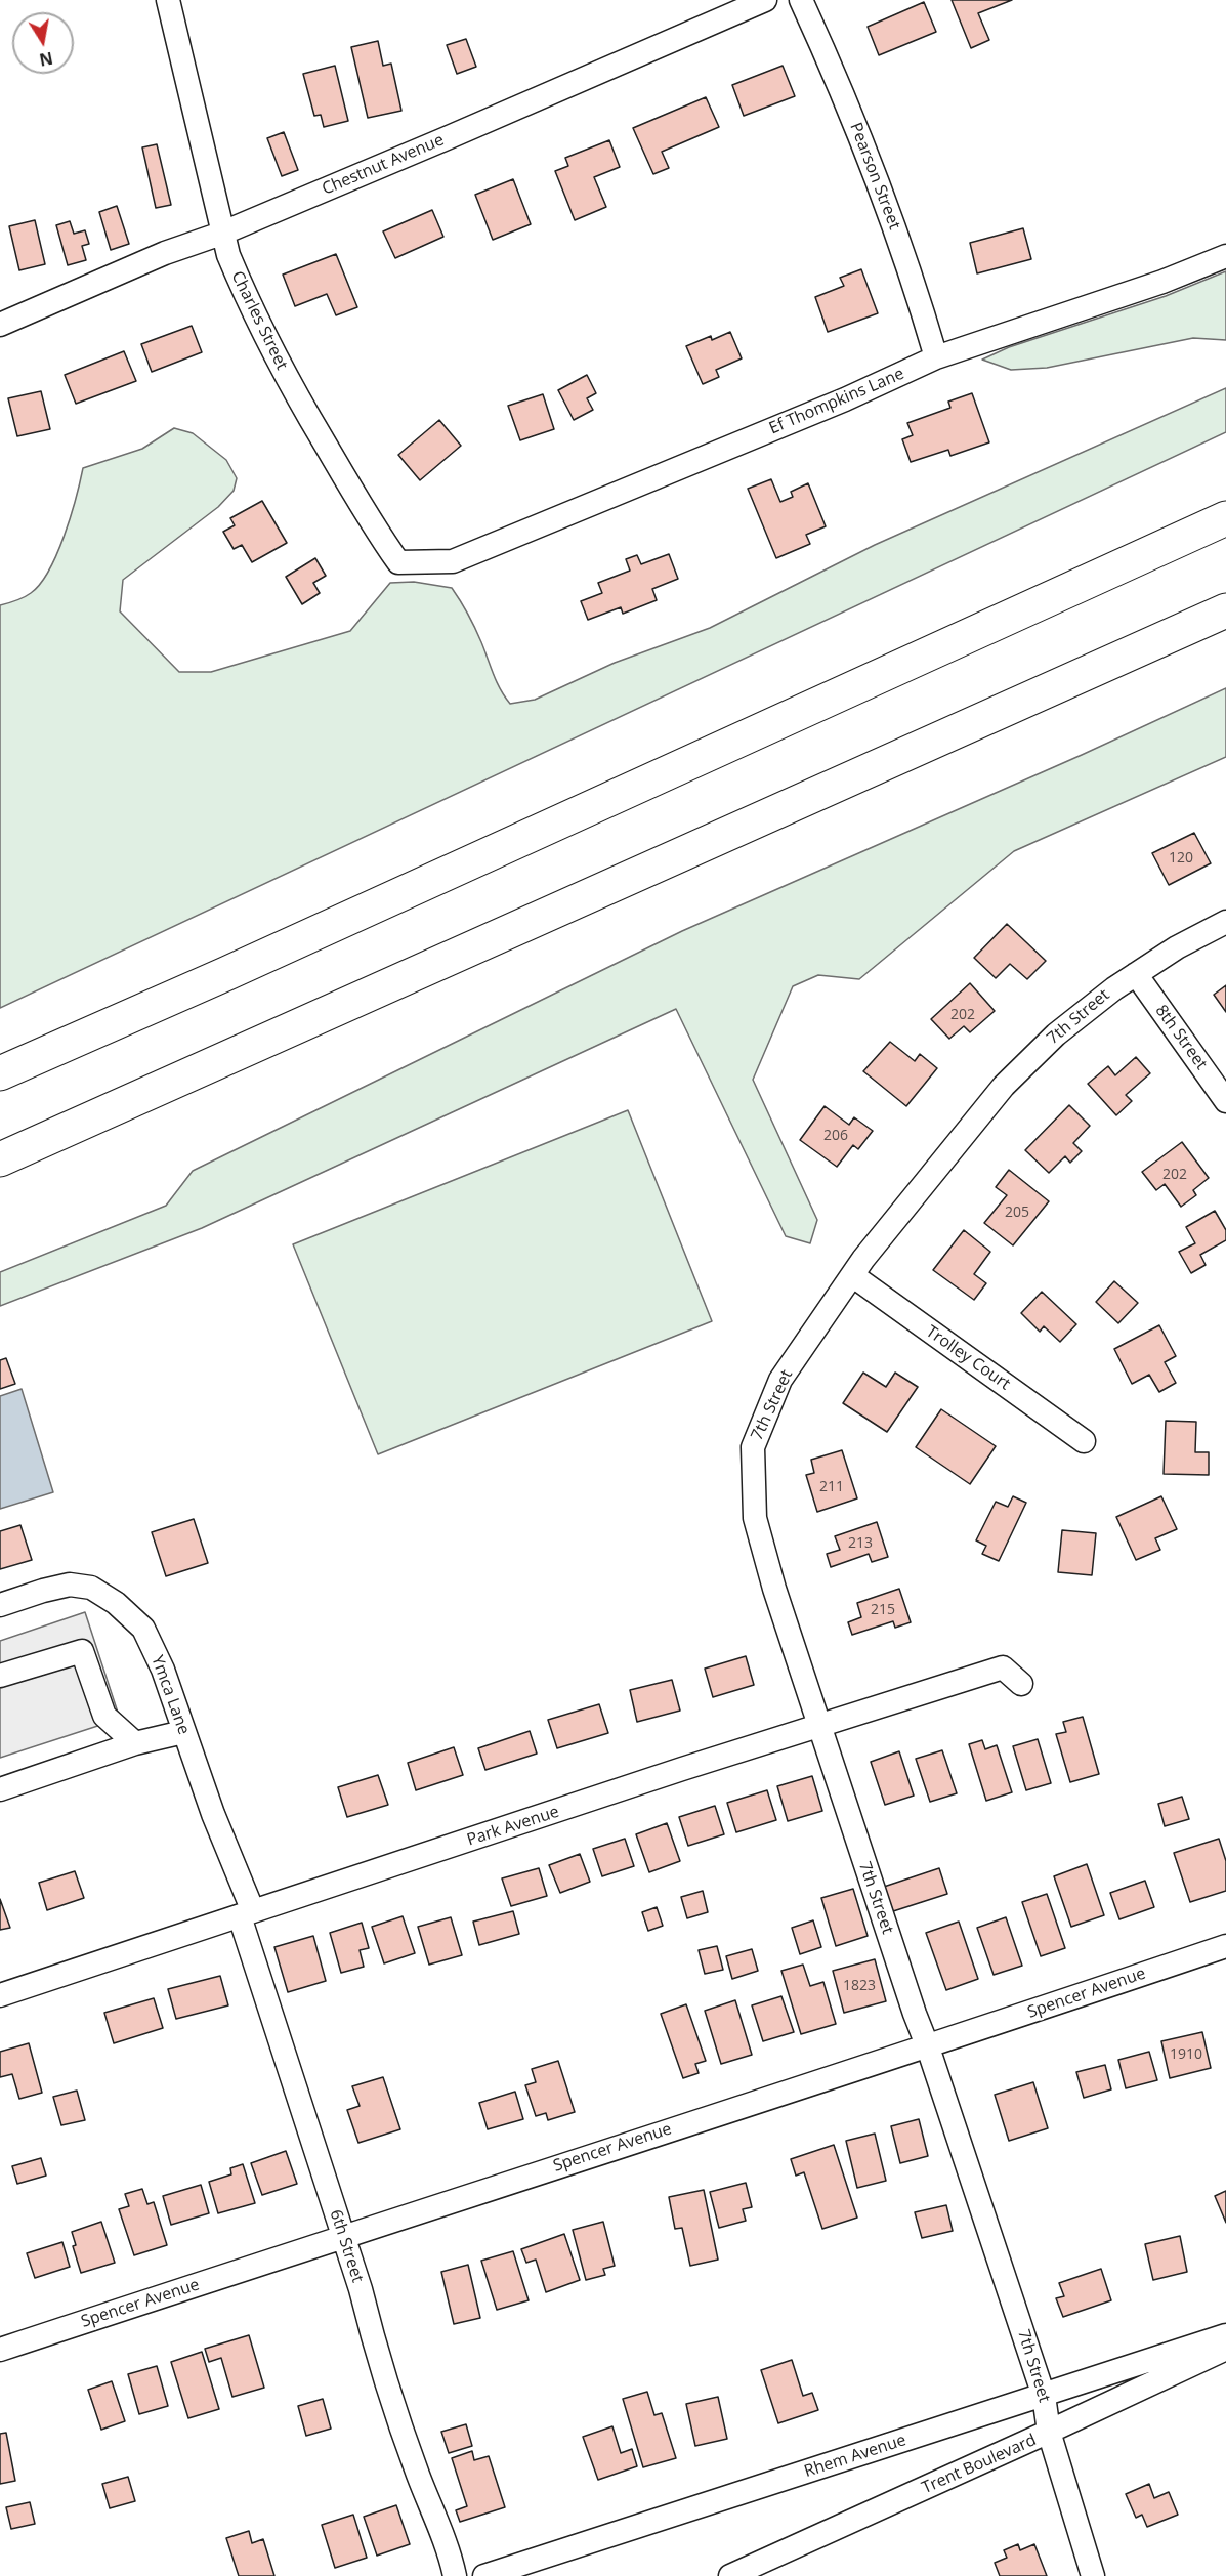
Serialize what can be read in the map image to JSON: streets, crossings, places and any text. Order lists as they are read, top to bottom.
{
  "streets": {
    "street": [
      "Chestnut Avenue",
      "Pearson Street",
      "Charles Street",
      "Ef Thompkins Lane",
      "7th Street",
      "8th Street",
      "Trolley Court",
      "Ymca Lane",
      "Park Avenue",
      "Spencer Avenue",
      "6th Street",
      "Rhem Avenue",
      "Trent Boulevard"
    ]
  },
  "crossings": [
    ["Chestnut Avenue", "Charles Street"],
    ["Pearson Street", "Ef Thompkins Lane"],
    ["Charles Street", "Ef Thompkins Lane"],
    ["7th Street", "8th Street"],
    ["7th Street", "Trolley Court"],
    ["7th Street", "Park Avenue"],
    ["7th Street", "Spencer Avenue"],
    ["7th Street", "Rhem Avenue"],
    ["7th Street", "Trent Boulevard"],
    ["Ymca Lane", "Park Avenue"],
    ["Ymca Lane", "6th Street"],
    ["Park Avenue", "6th Street"],
    ["Spencer Avenue", "6th Street"]
  ],
  "house_numbers": [
    "120",
    "202",
    "206",
    "202",
    "205",
    "211",
    "213",
    "215",
    "1823",
    "1910"
  ],
  "north": "bottom"
}
